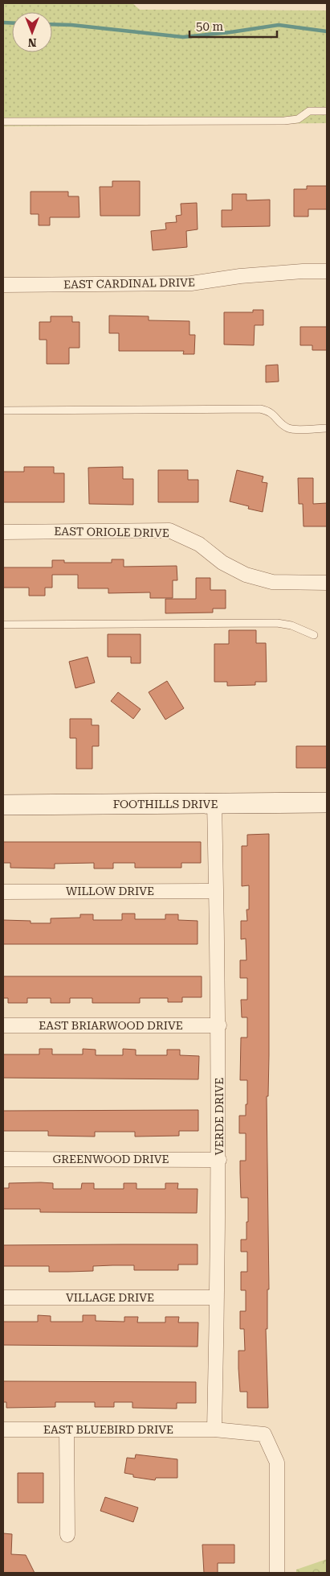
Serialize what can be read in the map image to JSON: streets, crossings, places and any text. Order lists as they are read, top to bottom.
{
  "streets": {
    "street": [
      "EAST CARDINAL DRIVE",
      "EAST ORIOLE DRIVE",
      "FOOTHILLS DRIVE",
      "WILLOW DRIVE",
      "EAST BRIARWOOD DRIVE",
      "VERDE DRIVE",
      "GREENWOOD DRIVE",
      "VILLAGE DRIVE",
      "EAST BLUEBIRD DRIVE"
    ]
  },
  "crossings": [
    ["FOOTHILLS DRIVE", "VERDE DRIVE"],
    ["WILLOW DRIVE", "VERDE DRIVE"],
    ["EAST BRIARWOOD DRIVE", "VERDE DRIVE"],
    ["VERDE DRIVE", "GREENWOOD DRIVE"],
    ["VERDE DRIVE", "VILLAGE DRIVE"],
    ["VERDE DRIVE", "EAST BLUEBIRD DRIVE"]
  ],
  "scale_bar": "50 m",
  "north": "bottom"
}
